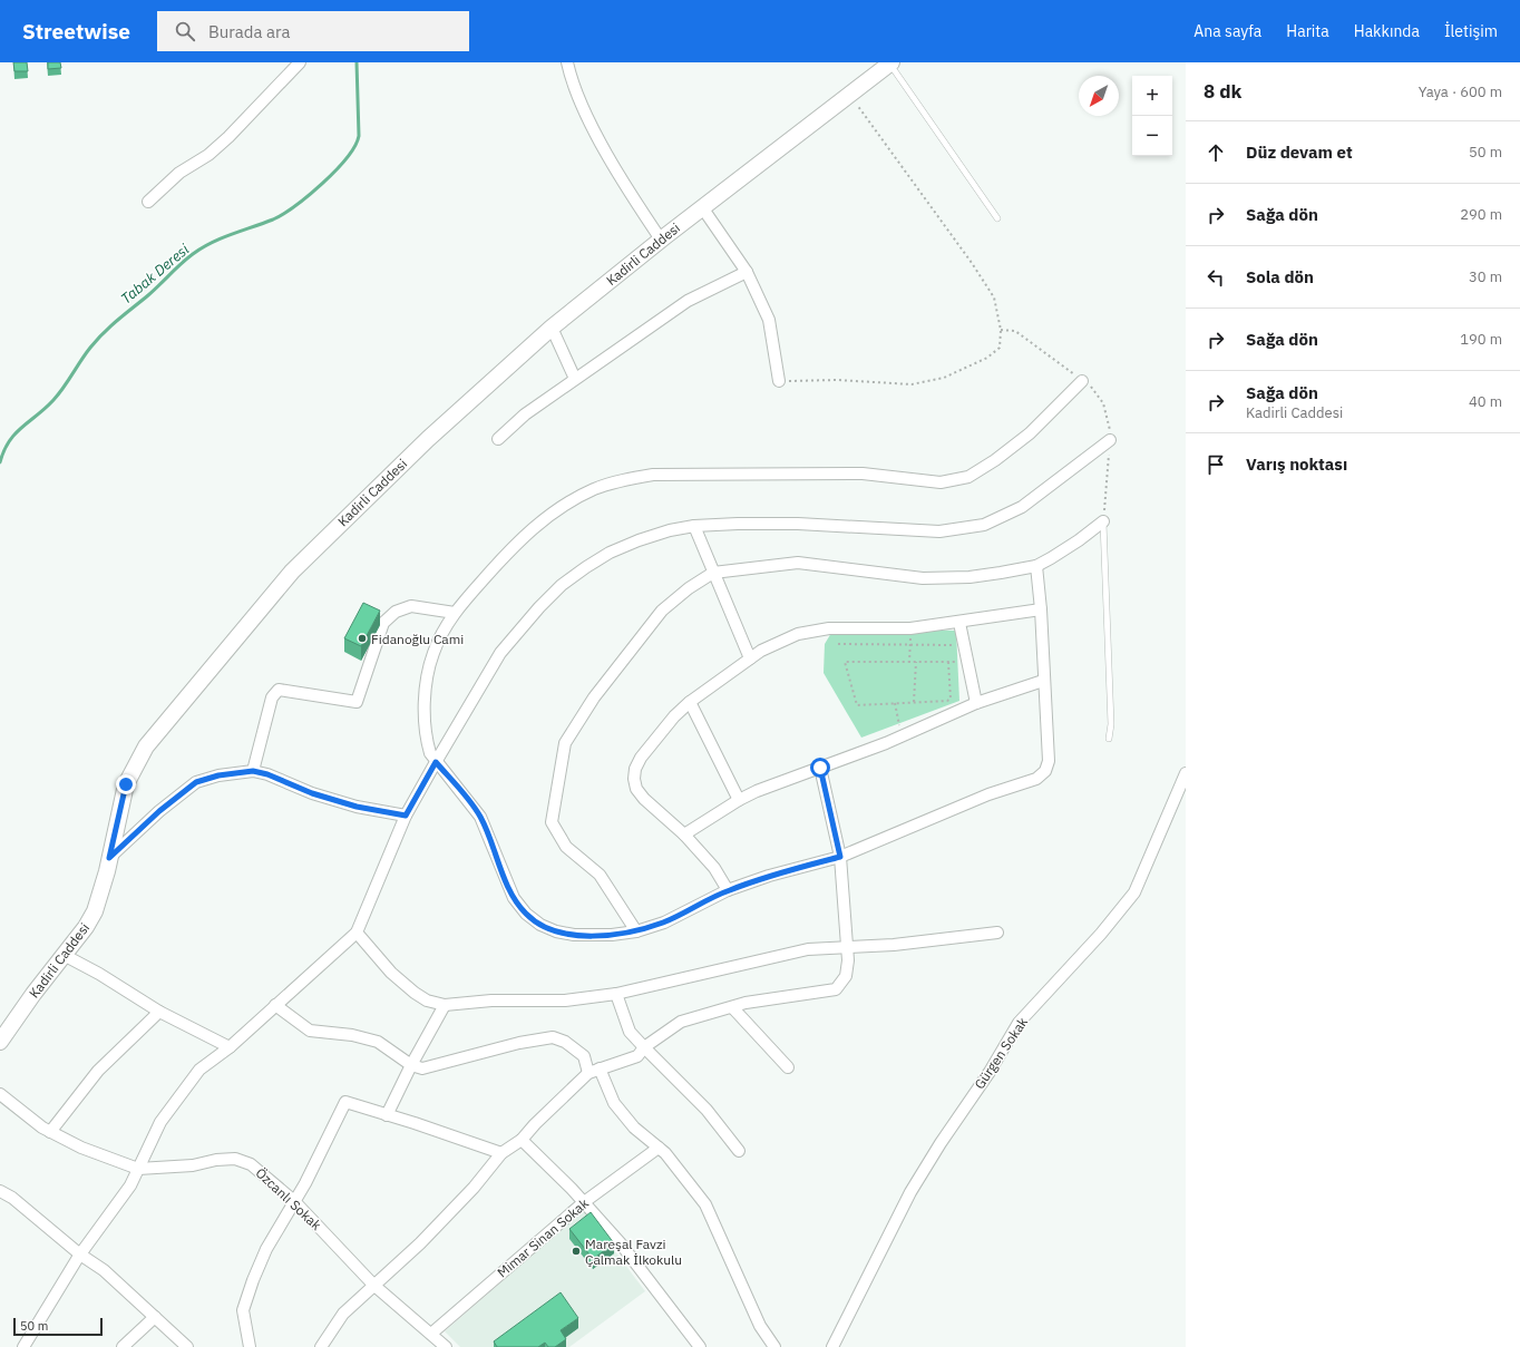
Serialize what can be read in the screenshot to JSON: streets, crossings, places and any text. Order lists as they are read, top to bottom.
{
  "streets": {
    "main road": ["Kadirli Caddesi"],
    "street": ["Gürgen Sokak", "Özcanlı Sokak", "Mimar Sinan Sokak"]
  },
  "crossings": [
    ["Özcanlı Sokak", "Mimar Sinan Sokak"]
  ],
  "water": ["Tabak Deresi"],
  "places": ["Fidanoğlu Cami", "Mareşal Favzi Çalmak İlkokulu"],
  "scale_bar": "50 m",
  "north": "bottom left",
  "page": {
    "header": "Streetwise",
    "search": "Burada ara",
    "nav": [
      "Ana sayfa",
      "Harita",
      "Hakkında",
      "İletişim"
    ],
    "heading": ["8 dk", "Yaya · 600 m"],
    "map_buttons": ["+", "−"],
    "list": [
      ["Düz devam et", "50 m"],
      ["Sağa dön", "290 m"],
      ["Sola dön", "30 m"],
      ["Sağa dön", "190 m"],
      ["Sağa dön", "Kadirli Caddesi", "40 m"],
      "Varış noktası"
    ],
    "scale": "50 m"
  }
}
